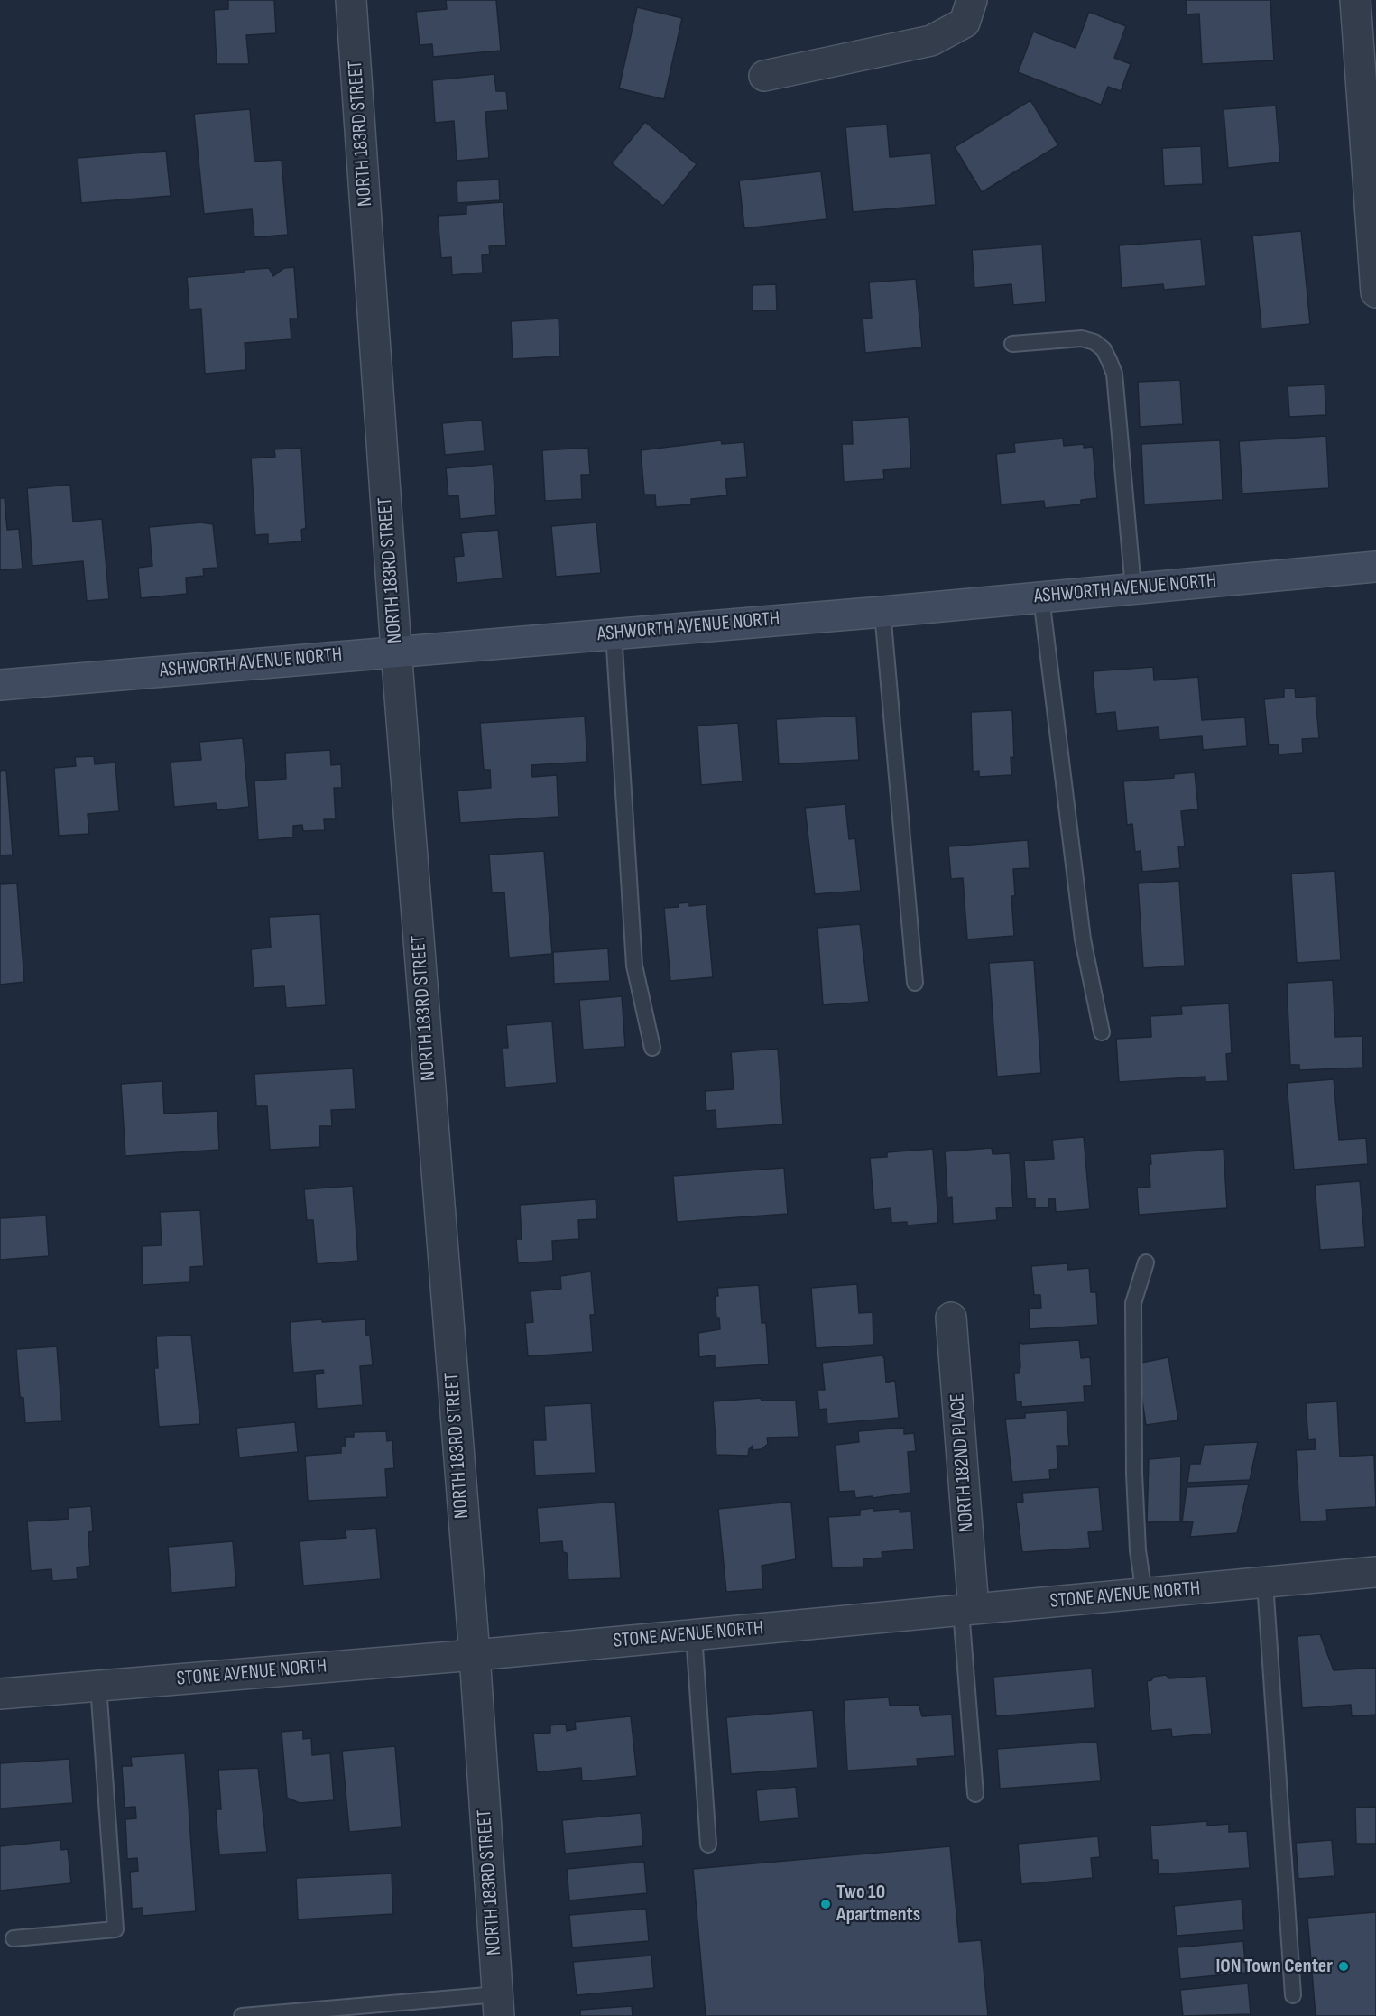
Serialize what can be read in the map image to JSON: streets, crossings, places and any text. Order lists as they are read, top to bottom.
{
  "streets": {
    "street": [
      "NORTH 183RD STREET",
      "ASHWORTH AVENUE NORTH",
      "NORTH 182ND PLACE",
      "STONE AVENUE NORTH"
    ]
  },
  "crossings": [
    ["NORTH 183RD STREET", "ASHWORTH AVENUE NORTH"],
    ["NORTH 183RD STREET", "STONE AVENUE NORTH"],
    ["NORTH 182ND PLACE", "STONE AVENUE NORTH"]
  ],
  "places": ["Two 10 Apartments", "ION Town Center"]
}
